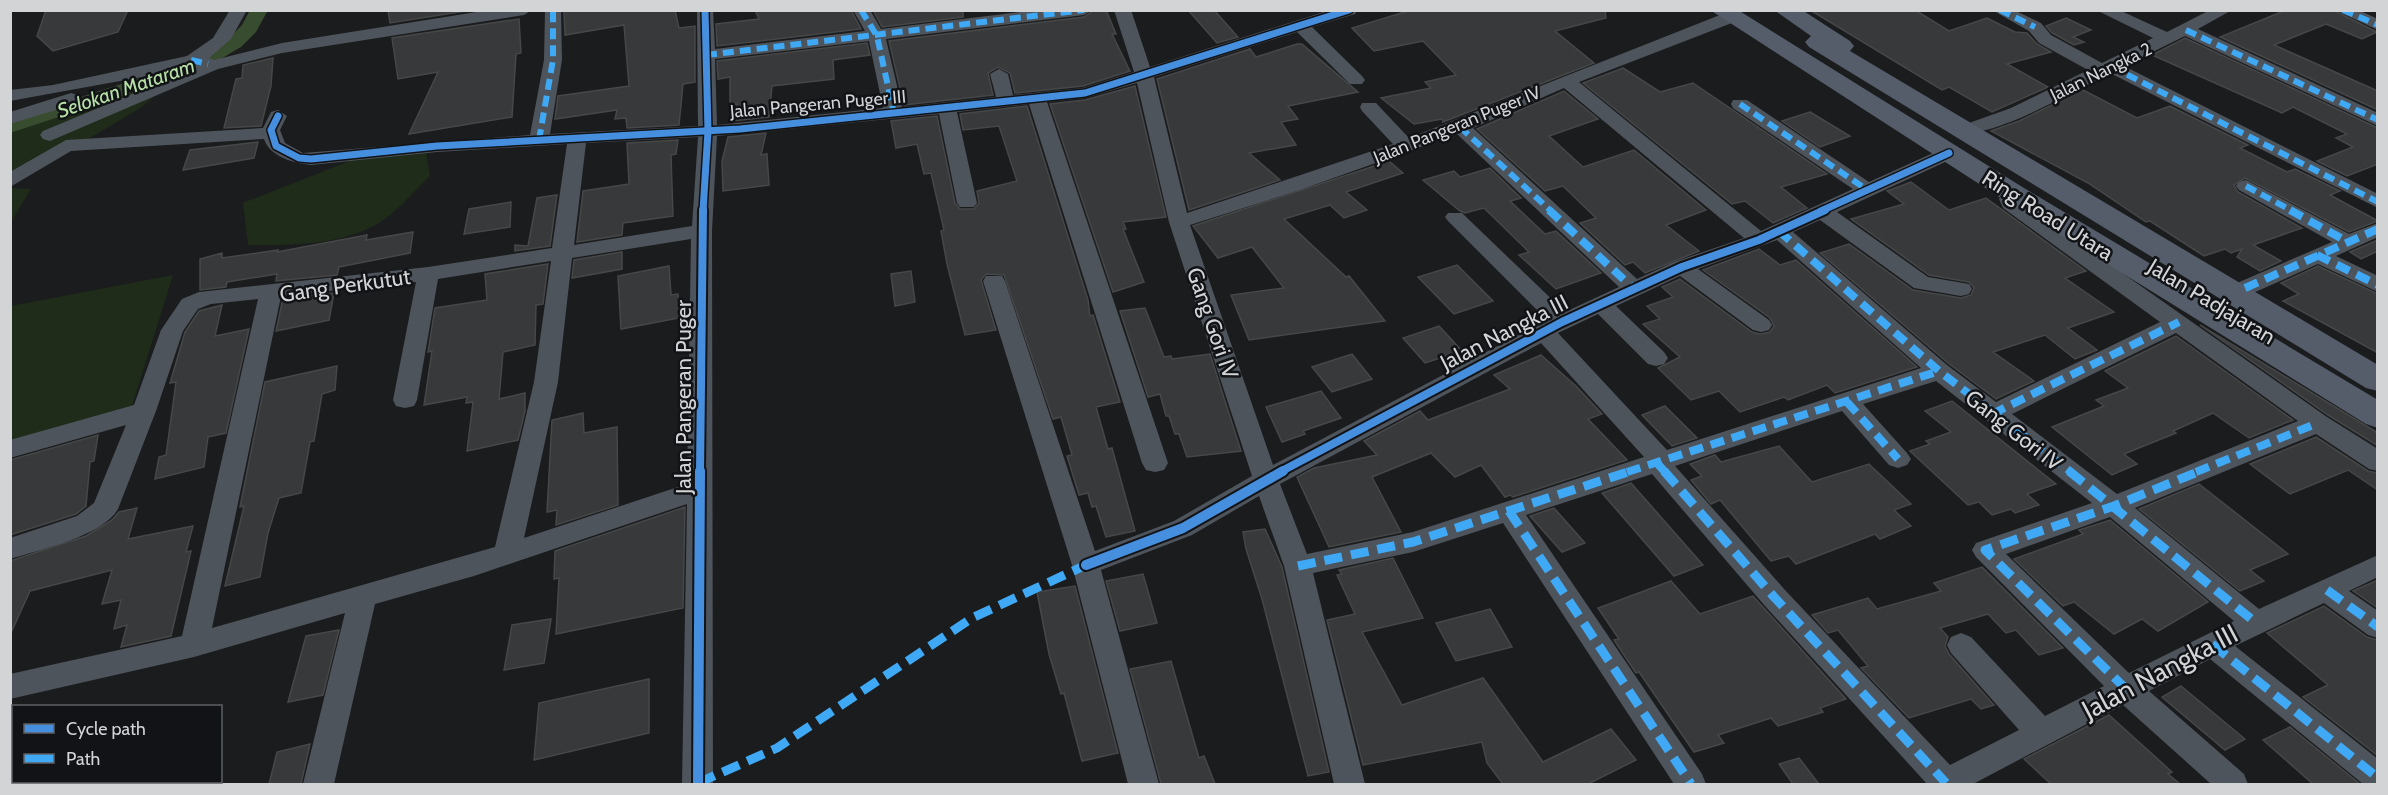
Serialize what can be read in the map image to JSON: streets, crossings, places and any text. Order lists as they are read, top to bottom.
{
  "streets": {
    "highway": ["Ring Road Utara", "Jalan Padjajaran"],
    "street": [
      "Jalan Nangka 2",
      "Jalan Pangeran Puger III",
      "Jalan Pangeran Puger IV",
      "Gang Perkutut",
      "Gang Gori IV",
      "Jalan Nangka III",
      "Jalan Pangeran Puger"
    ]
  },
  "crossings": [
    ["Jalan Nangka 2", "Ring Road Utara"],
    ["Jalan Pangeran Puger III", "Gang Gori IV"],
    ["Jalan Pangeran Puger III", "Jalan Pangeran Puger"],
    ["Jalan Pangeran Puger IV", "Ring Road Utara"],
    ["Jalan Pangeran Puger IV", "Gang Gori IV"],
    ["Ring Road Utara", "Jalan Padjajaran"],
    ["Ring Road Utara", "Jalan Nangka III"],
    ["Gang Perkutut", "Jalan Pangeran Puger"],
    ["Gang Gori IV", "Jalan Nangka III"]
  ],
  "water": ["Selokan Mataram"],
  "legend": ["Cycle path", "Path"]
}
